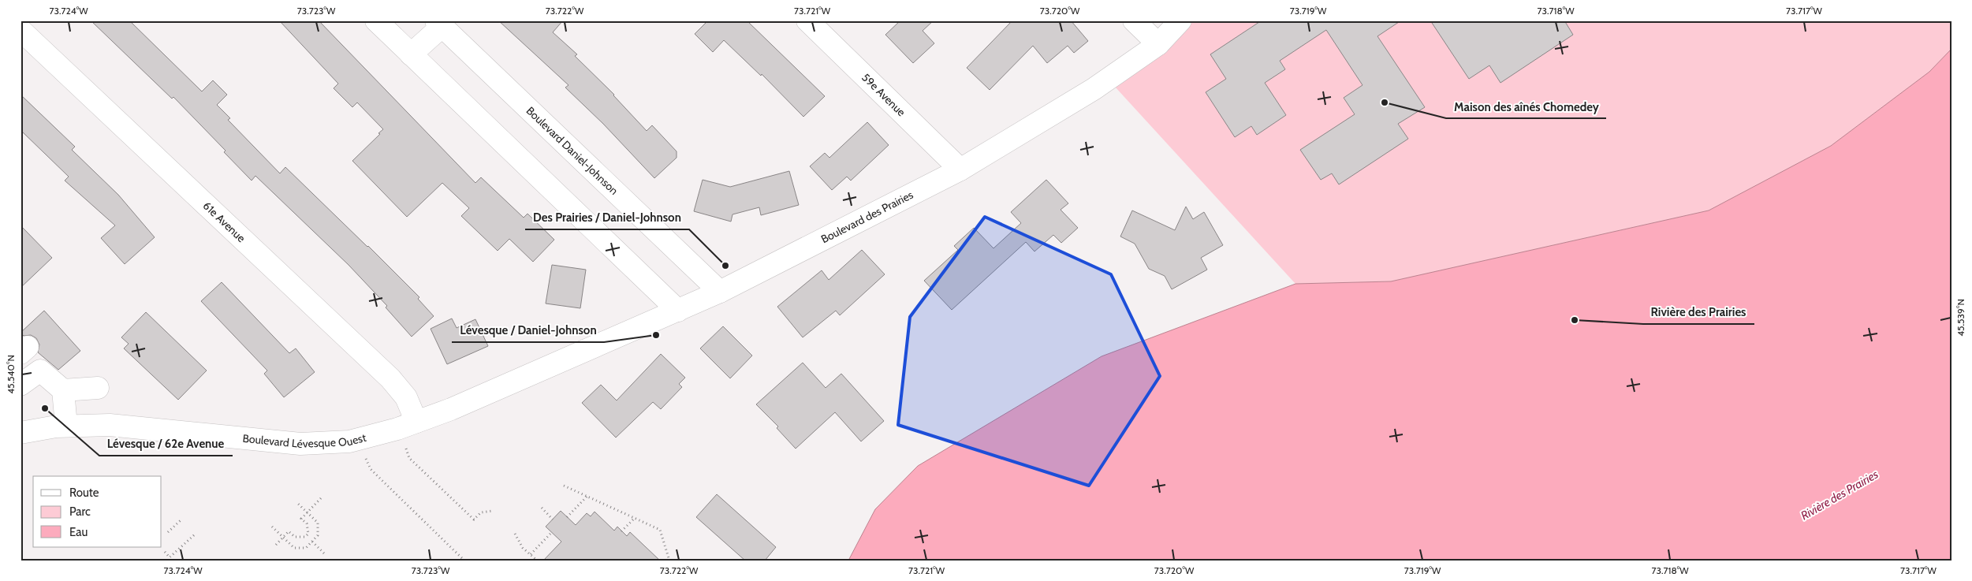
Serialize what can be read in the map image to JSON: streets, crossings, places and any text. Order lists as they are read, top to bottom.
{
  "streets": {
    "street": [
      "59e Avenue",
      "Boulevard Daniel-Johnson",
      "Boulevard des Prairies",
      "61e Avenue",
      "Boulevard Lévesque Ouest"
    ]
  },
  "crossings": [
    ["59e Avenue", "Boulevard des Prairies"],
    ["Boulevard Daniel-Johnson", "Boulevard des Prairies"],
    ["Boulevard des Prairies", "Boulevard Lévesque Ouest"],
    ["61e Avenue", "Boulevard Lévesque Ouest"]
  ],
  "water": ["Rivière des Prairies"],
  "places": [
    "Maison des aînés Chomedey",
    "Des Prairies / Daniel-Johnson",
    "Rivière des Prairies",
    "Lévesque / Daniel-Johnson",
    "Lévesque / 62e Avenue"
  ],
  "legend": ["Route", "Parc", "Eau"],
  "coordinates": [
    "73.724°W",
    "73.723°W",
    "73.722°W",
    "73.721°W",
    "73.720°W",
    "73.719°W",
    "73.718°W",
    "73.717°W",
    "45.539°N",
    "45.540°N"
  ]
}
